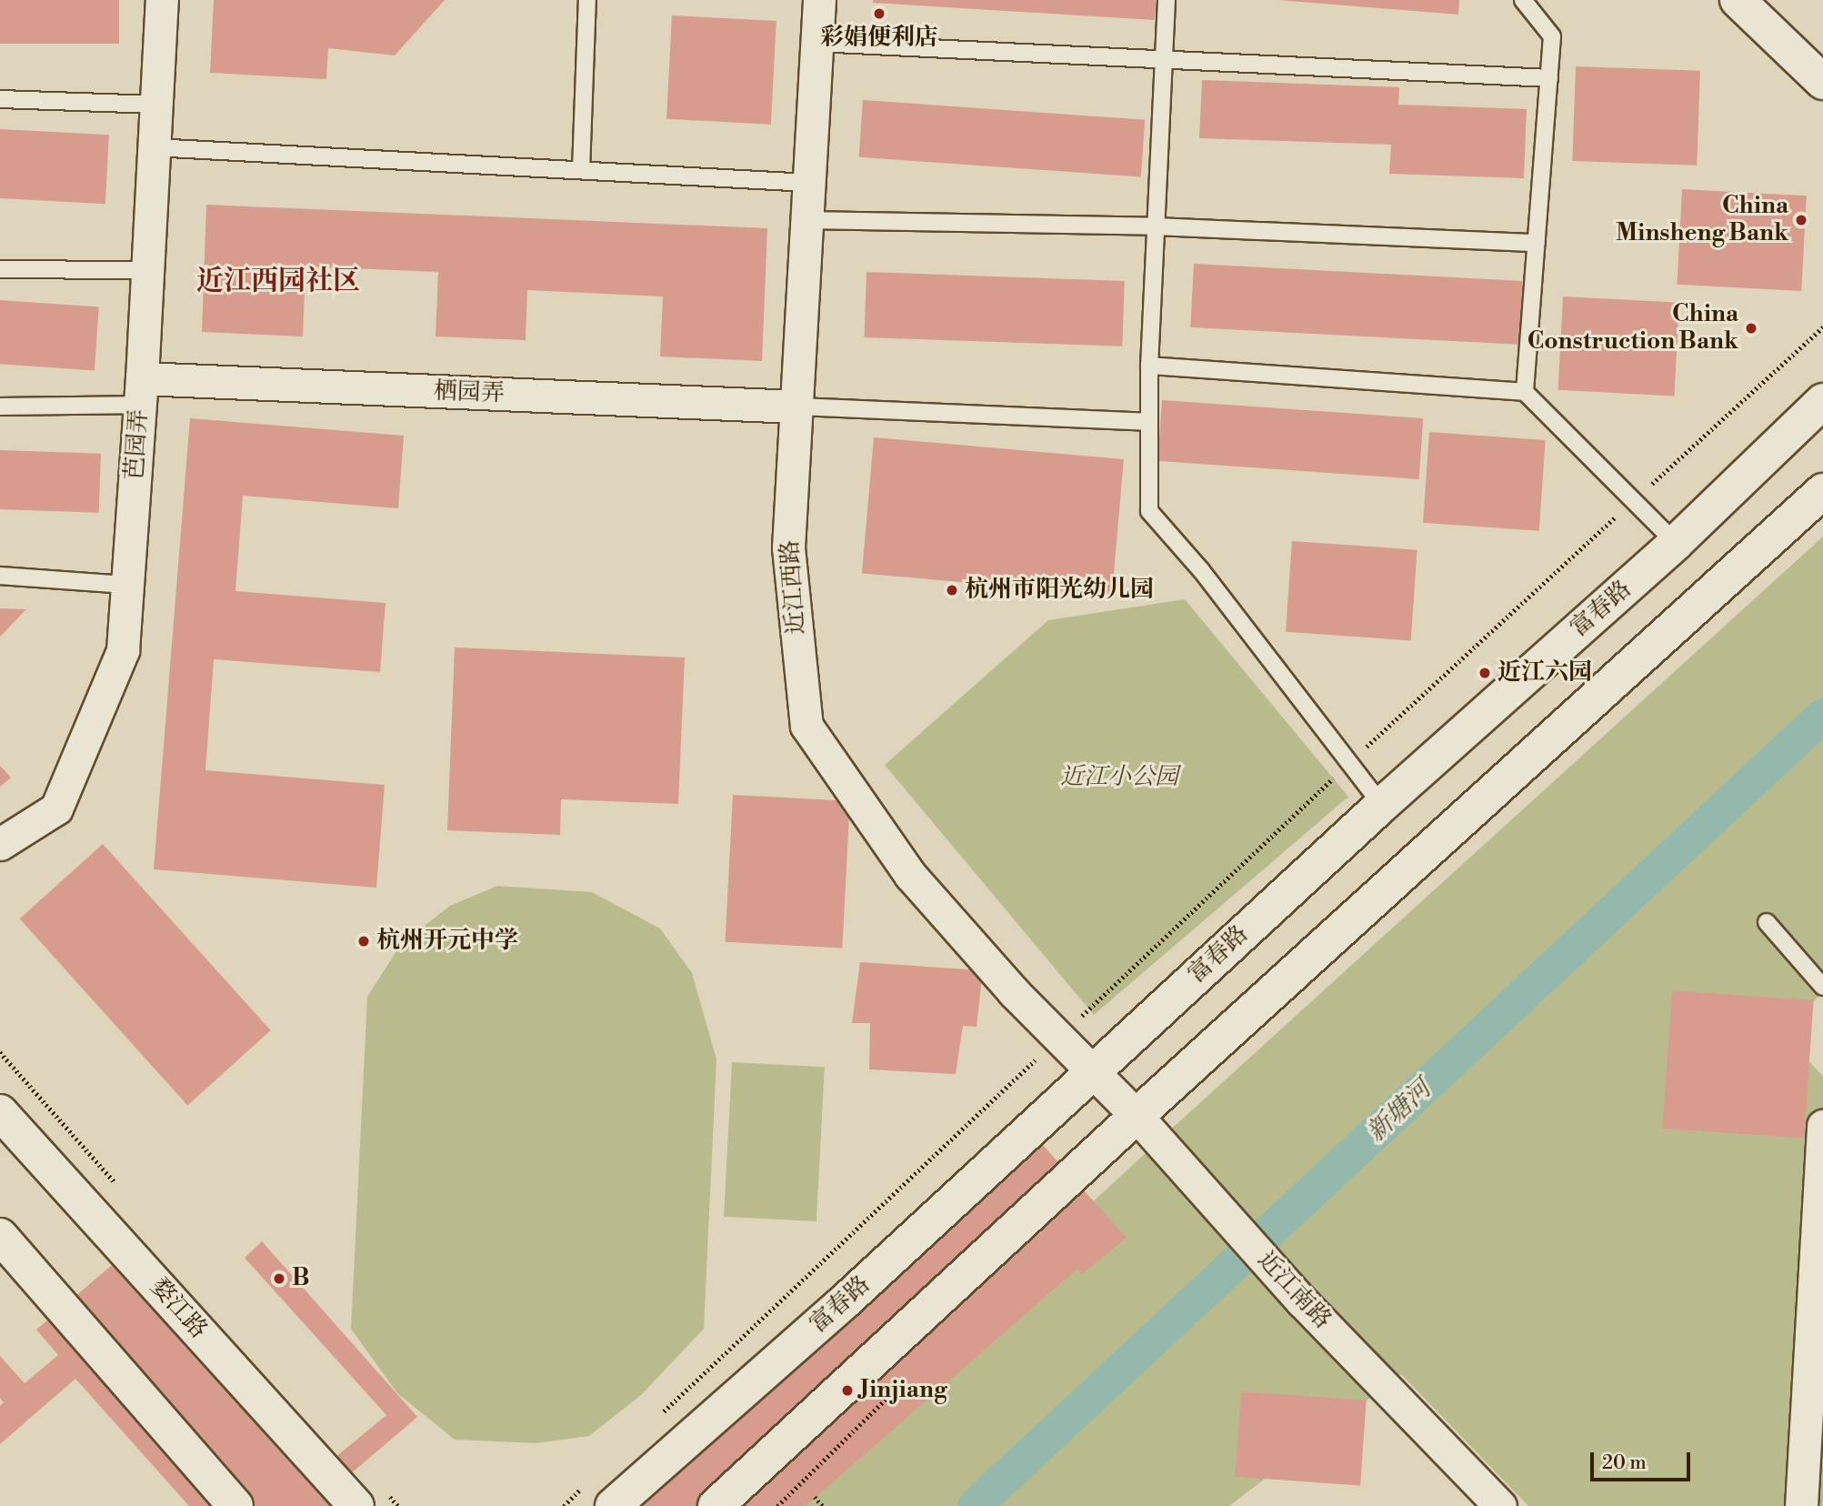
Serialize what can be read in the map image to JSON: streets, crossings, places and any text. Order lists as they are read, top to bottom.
{
  "streets": {
    "street": [
      "栖园弄",
      "芭园弄",
      "近江西路",
      "富春路",
      "近江南路",
      "婺江路"
    ]
  },
  "crossings": [
    ["栖园弄", "芭园弄"],
    ["栖园弄", "近江西路"],
    ["近江西路", "富春路"],
    ["近江西路", "近江南路"],
    ["富春路", "近江南路"]
  ],
  "districts": ["近江西园社区"],
  "water": ["新塘河"],
  "parks": ["近江小公园"],
  "places": [
    "彩娟便利店",
    "China Minsheng Bank",
    "China Construction Bank",
    "杭州市阳光幼儿园",
    "近江六园",
    "杭州开元中学",
    "B",
    "Jinjiang"
  ],
  "scale_bar": "20 m"
}
